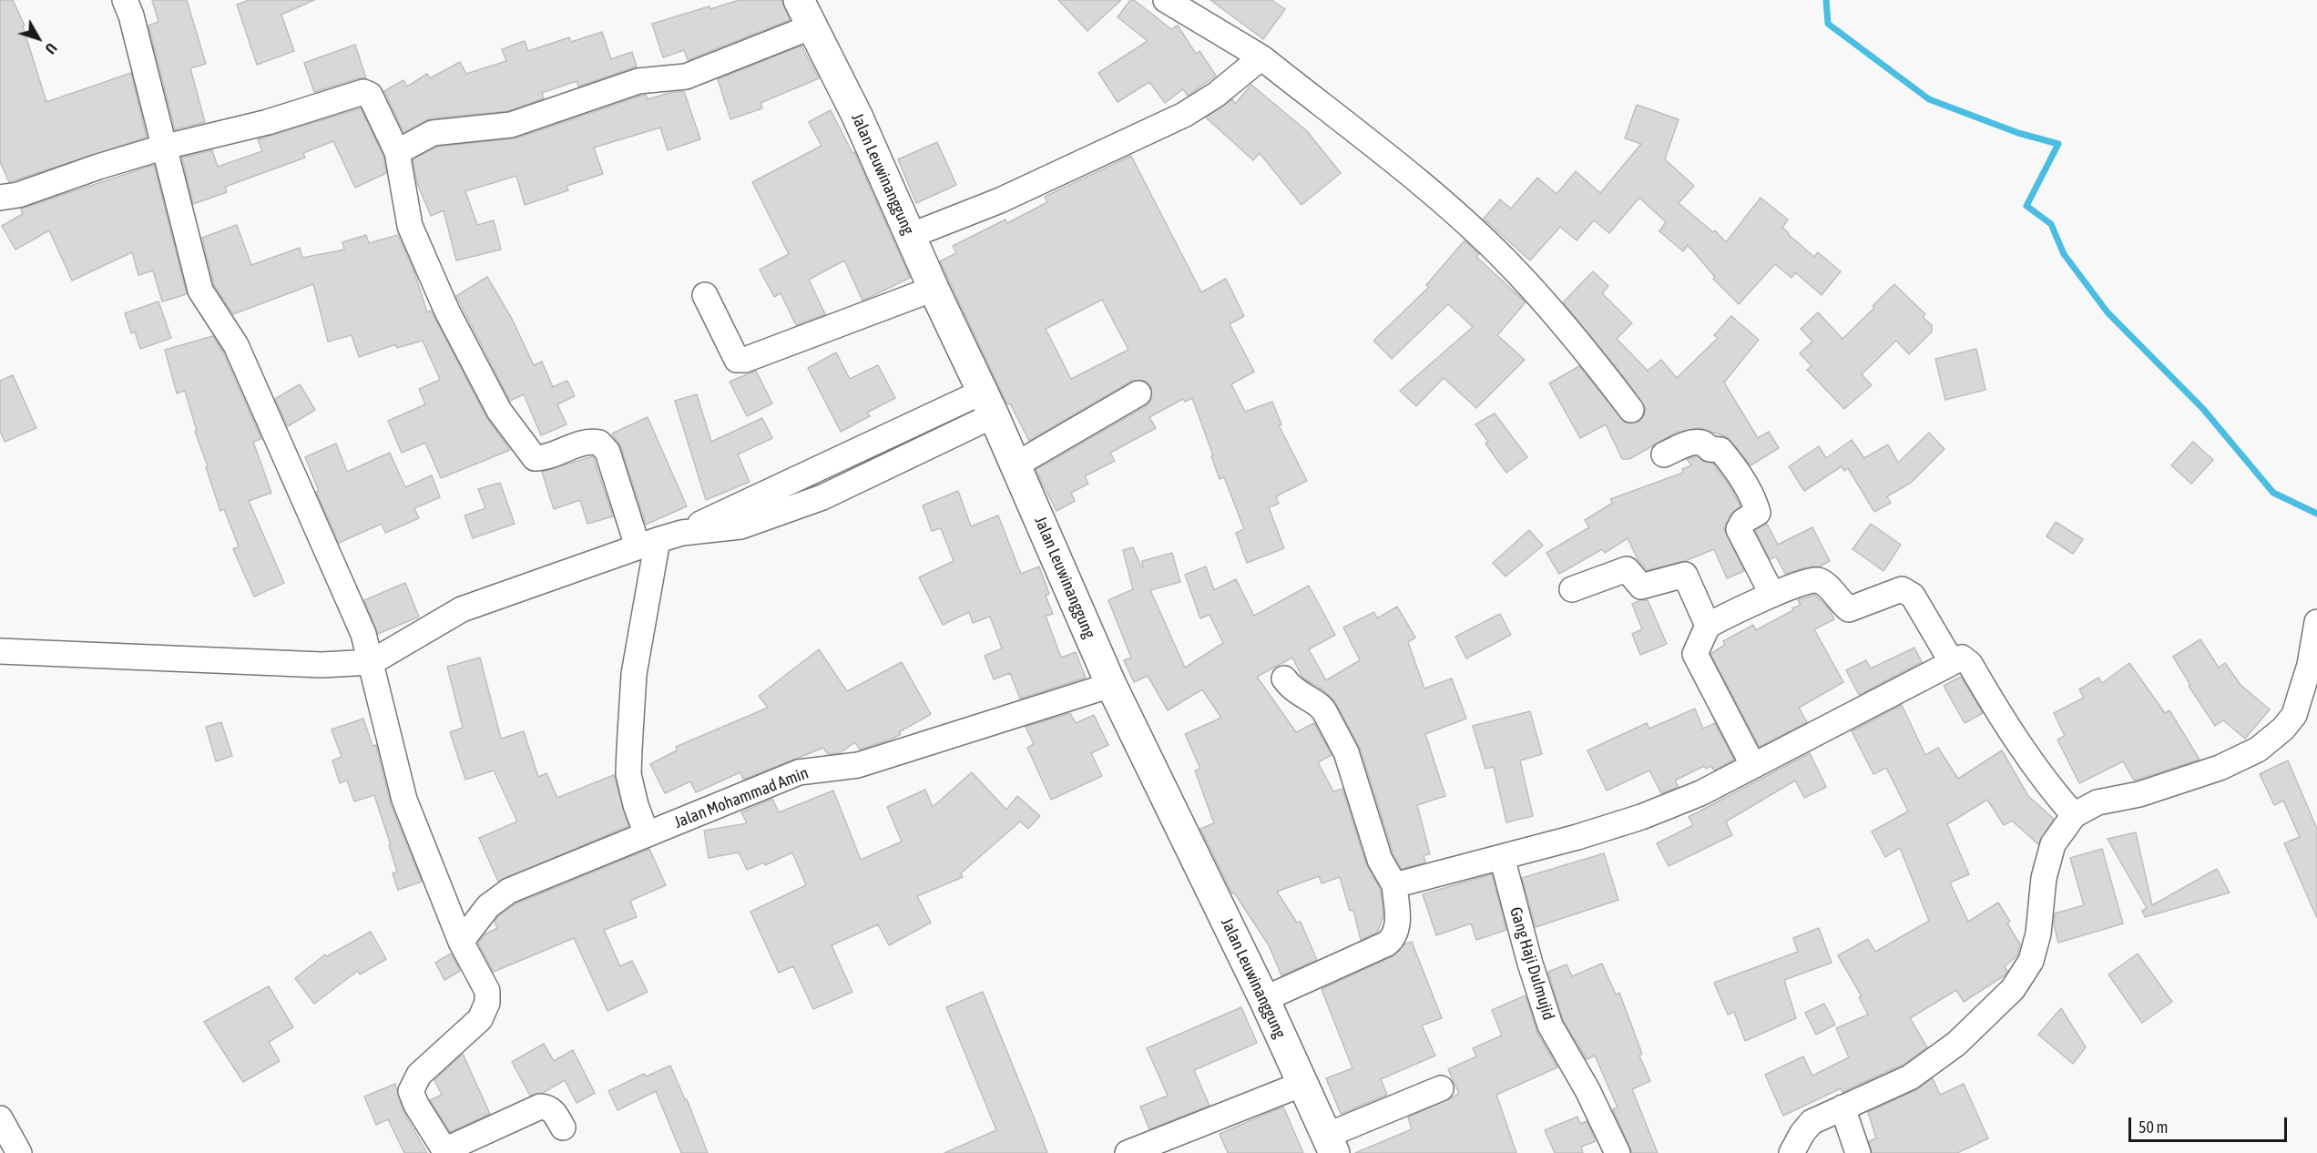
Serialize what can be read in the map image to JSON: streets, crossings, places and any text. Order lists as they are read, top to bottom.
{
  "streets": {
    "main road": ["Jalan Leuwinanggung"],
    "street": ["Jalan Mohammad Amin", "Gang Haji Dulmujid"]
  },
  "crossings": [
    ["Jalan Leuwinanggung", "Jalan Mohammad Amin"]
  ],
  "scale_bar": "50 m",
  "north": "bottom right"
}
